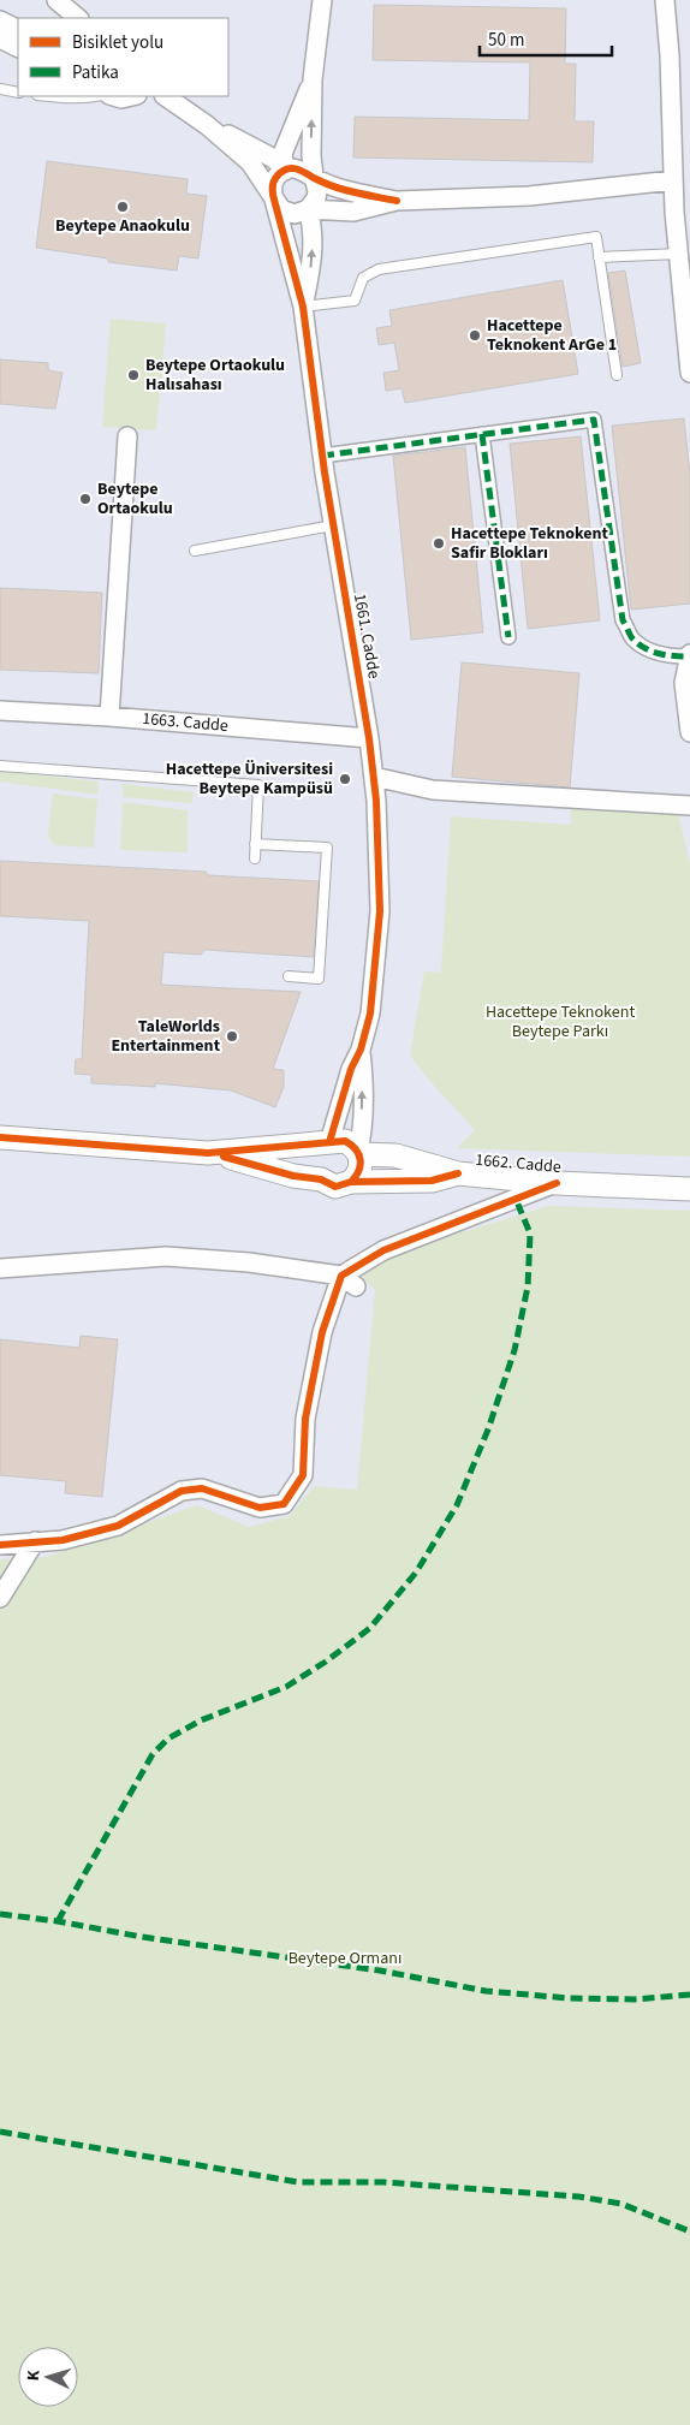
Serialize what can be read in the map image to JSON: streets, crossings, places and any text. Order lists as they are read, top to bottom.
{
  "streets": {
    "street": ["1661. Cadde", "1663. Cadde", "1662. Cadde"]
  },
  "crossings": [
    ["1661. Cadde", "1663. Cadde"],
    ["1661. Cadde", "1662. Cadde"]
  ],
  "parks": ["Hacettepe Teknokent Beytepe Parkı", "Beytepe Ormanı"],
  "places": [
    "Beytepe Anaokulu",
    "Hacettepe Teknokent ArGe 1",
    "Beytepe Ortaokulu Halısahası",
    "Beytepe Ortaokulu",
    "Hacettepe Teknokent Safir Blokları",
    "Hacettepe Üniversitesi Beytepe Kampüsü",
    "TaleWorlds Entertainment"
  ],
  "legend": ["Bisiklet yolu", "Patika"],
  "scale_bar": "50 m",
  "north": "left"
}
